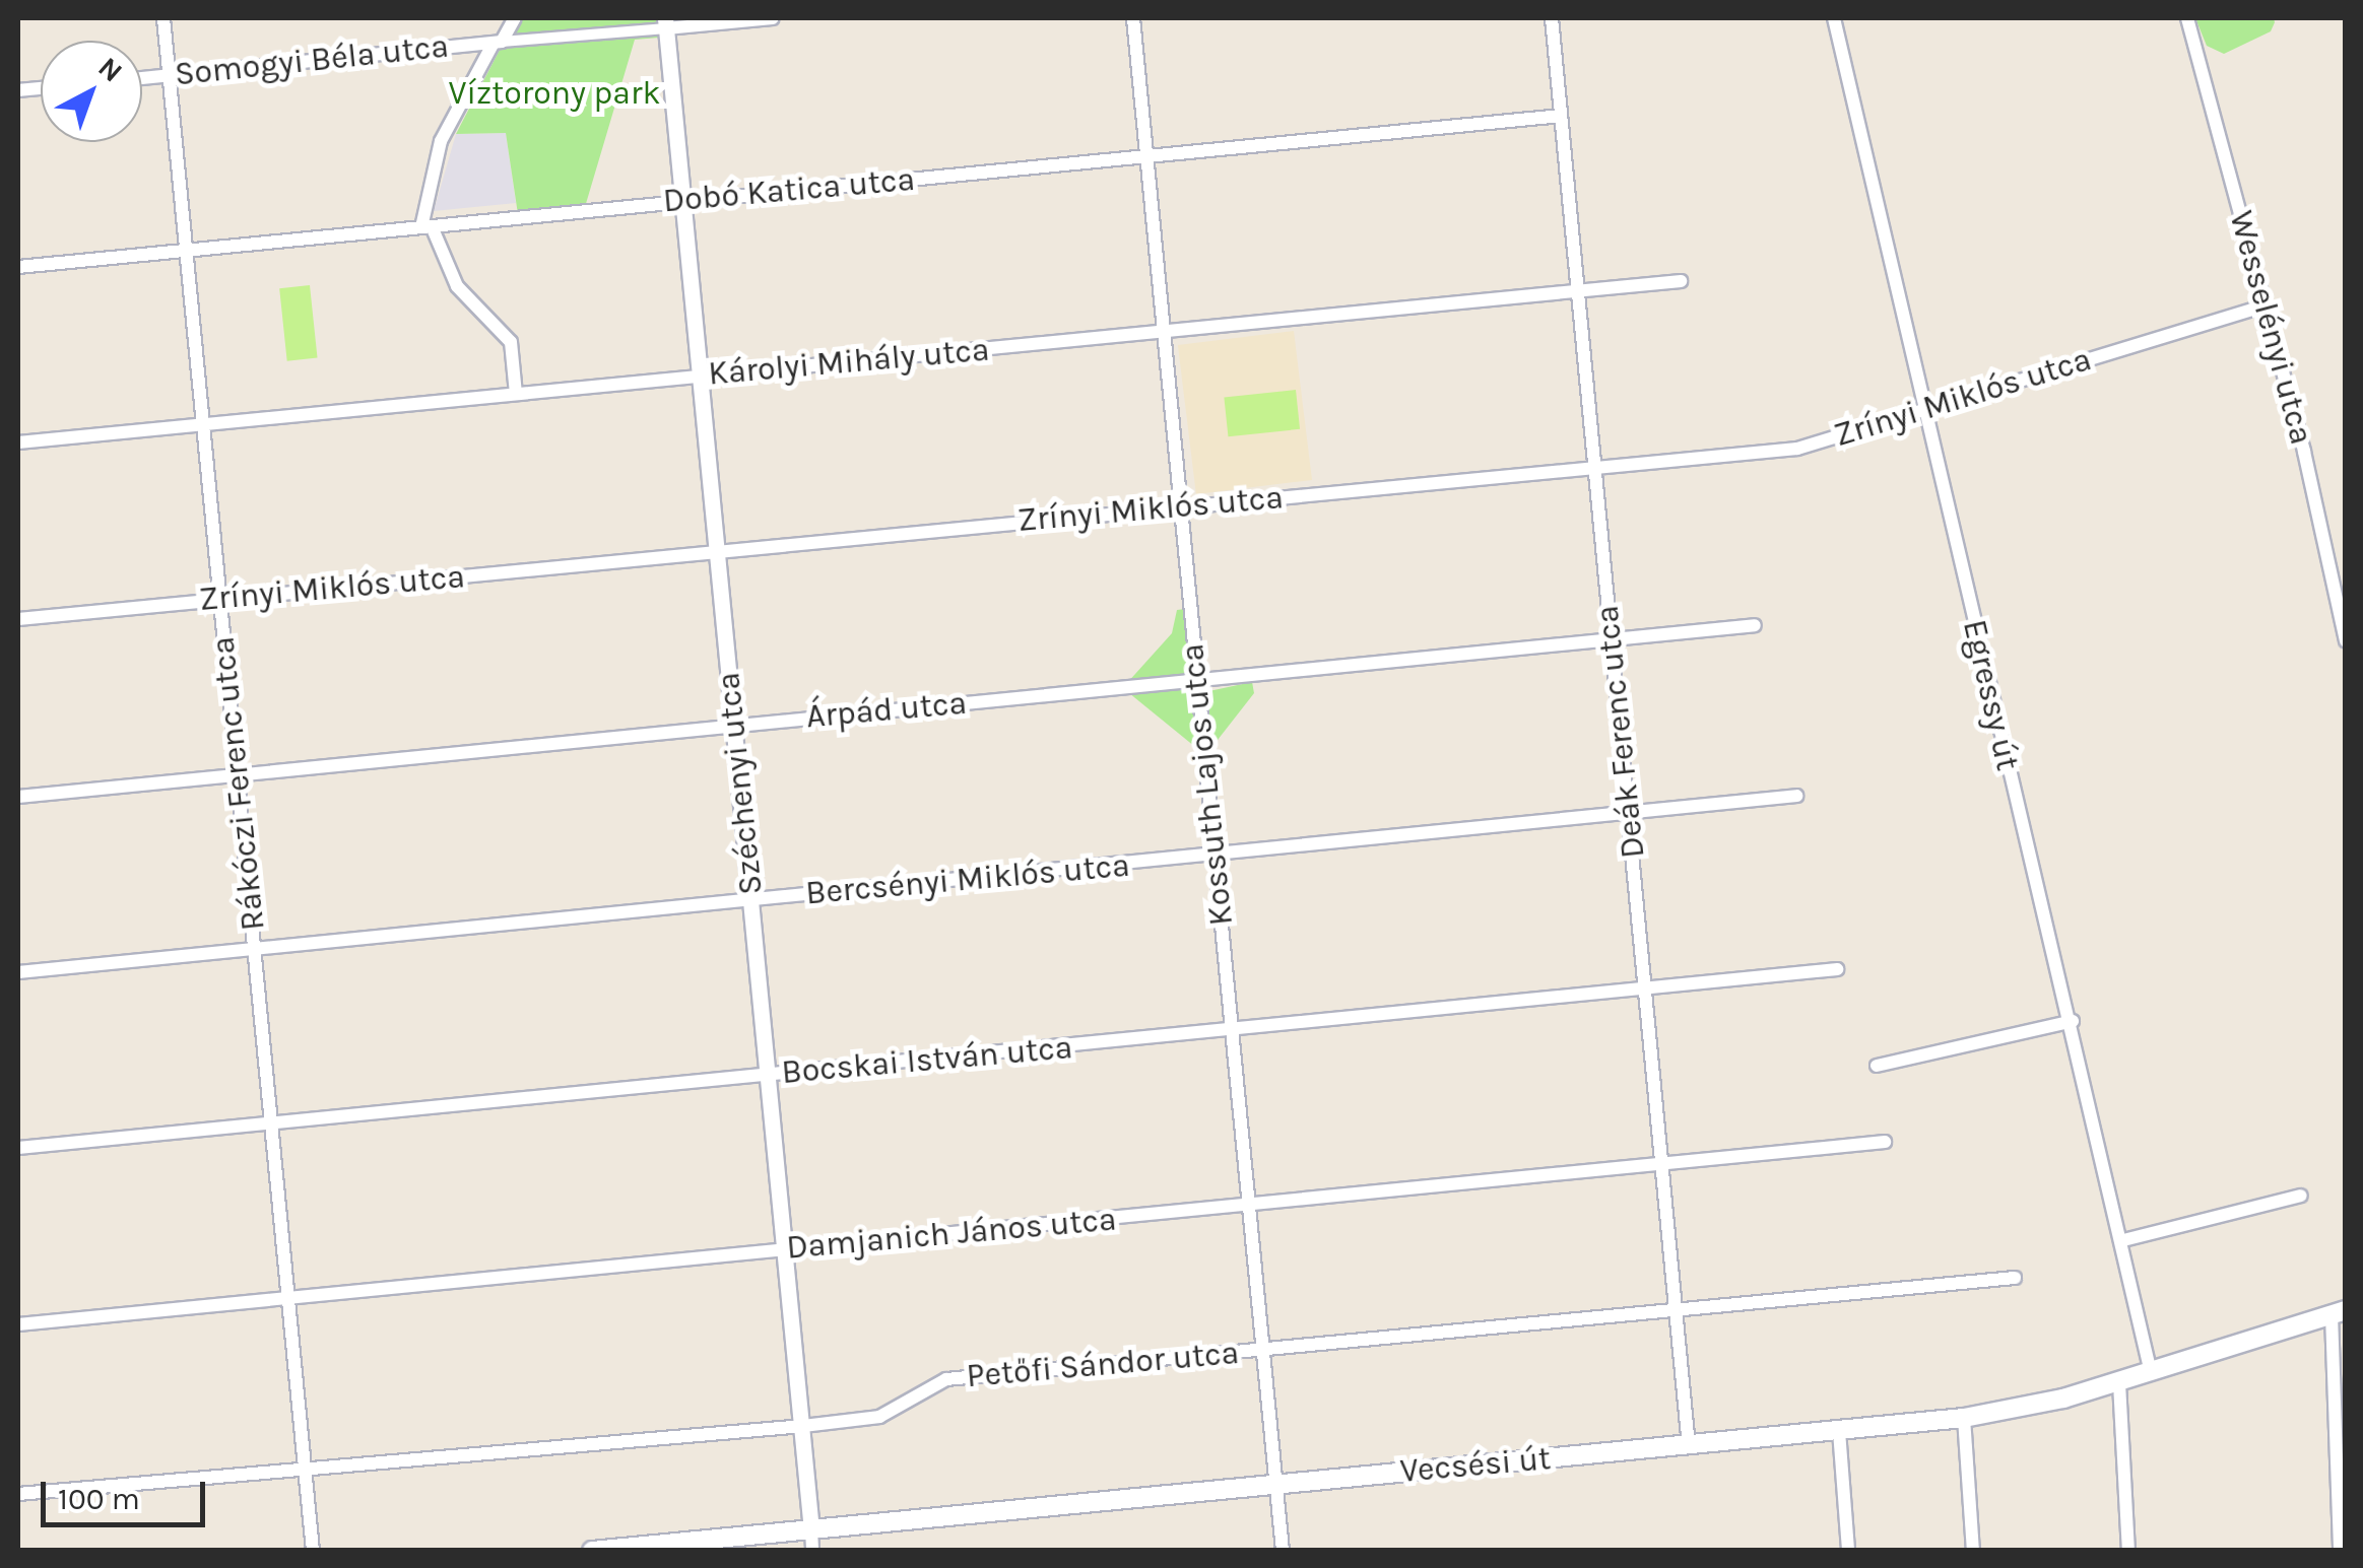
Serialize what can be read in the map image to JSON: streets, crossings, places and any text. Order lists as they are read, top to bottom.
{
  "streets": {
    "main road": ["Vecsési út"],
    "street": [
      "Somogyi Béla utca",
      "Dobó Katica utca",
      "Wesselényi utca",
      "Károlyi Mihály utca",
      "Zrínyi Miklós utca",
      "Egressy út",
      "Árpád utca",
      "Deák Ferenc utca",
      "Rákóczi Ferenc utca",
      "Széchenyi utca",
      "Kossuth Lajos utca",
      "Bercsényi Miklós utca",
      "Bocskai István utca",
      "Damjanich János utca",
      "Petőfi Sándor utca"
    ]
  },
  "crossings": [
    ["Somogyi Béla utca", "Rákóczi Ferenc utca"],
    ["Somogyi Béla utca", "Széchenyi utca"],
    ["Dobó Katica utca", "Deák Ferenc utca"],
    ["Dobó Katica utca", "Rákóczi Ferenc utca"],
    ["Dobó Katica utca", "Széchenyi utca"],
    ["Dobó Katica utca", "Kossuth Lajos utca"],
    ["Wesselényi utca", "Zrínyi Miklós utca"],
    ["Károlyi Mihály utca", "Deák Ferenc utca"],
    ["Károlyi Mihály utca", "Rákóczi Ferenc utca"],
    ["Károlyi Mihály utca", "Széchenyi utca"],
    ["Károlyi Mihály utca", "Kossuth Lajos utca"],
    ["Zrínyi Miklós utca", "Egressy út"],
    ["Zrínyi Miklós utca", "Deák Ferenc utca"],
    ["Zrínyi Miklós utca", "Rákóczi Ferenc utca"],
    ["Zrínyi Miklós utca", "Széchenyi utca"],
    ["Zrínyi Miklós utca", "Kossuth Lajos utca"],
    ["Egressy út", "Vecsési út"],
    ["Árpád utca", "Deák Ferenc utca"],
    ["Árpád utca", "Rákóczi Ferenc utca"],
    ["Árpád utca", "Széchenyi utca"],
    ["Árpád utca", "Kossuth Lajos utca"],
    ["Deák Ferenc utca", "Bercsényi Miklós utca"],
    ["Deák Ferenc utca", "Bocskai István utca"],
    ["Deák Ferenc utca", "Damjanich János utca"],
    ["Deák Ferenc utca", "Petőfi Sándor utca"],
    ["Deák Ferenc utca", "Vecsési út"],
    ["Rákóczi Ferenc utca", "Bercsényi Miklós utca"],
    ["Rákóczi Ferenc utca", "Bocskai István utca"],
    ["Rákóczi Ferenc utca", "Damjanich János utca"],
    ["Rákóczi Ferenc utca", "Petőfi Sándor utca"],
    ["Széchenyi utca", "Bercsényi Miklós utca"],
    ["Széchenyi utca", "Bocskai István utca"],
    ["Széchenyi utca", "Damjanich János utca"],
    ["Széchenyi utca", "Petőfi Sándor utca"],
    ["Széchenyi utca", "Vecsési út"],
    ["Kossuth Lajos utca", "Bercsényi Miklós utca"],
    ["Kossuth Lajos utca", "Bocskai István utca"],
    ["Kossuth Lajos utca", "Damjanich János utca"],
    ["Kossuth Lajos utca", "Petőfi Sándor utca"],
    ["Kossuth Lajos utca", "Vecsési út"]
  ],
  "parks": ["Víztorony park"],
  "scale_bar": "100 m",
  "north": "top right"
}
